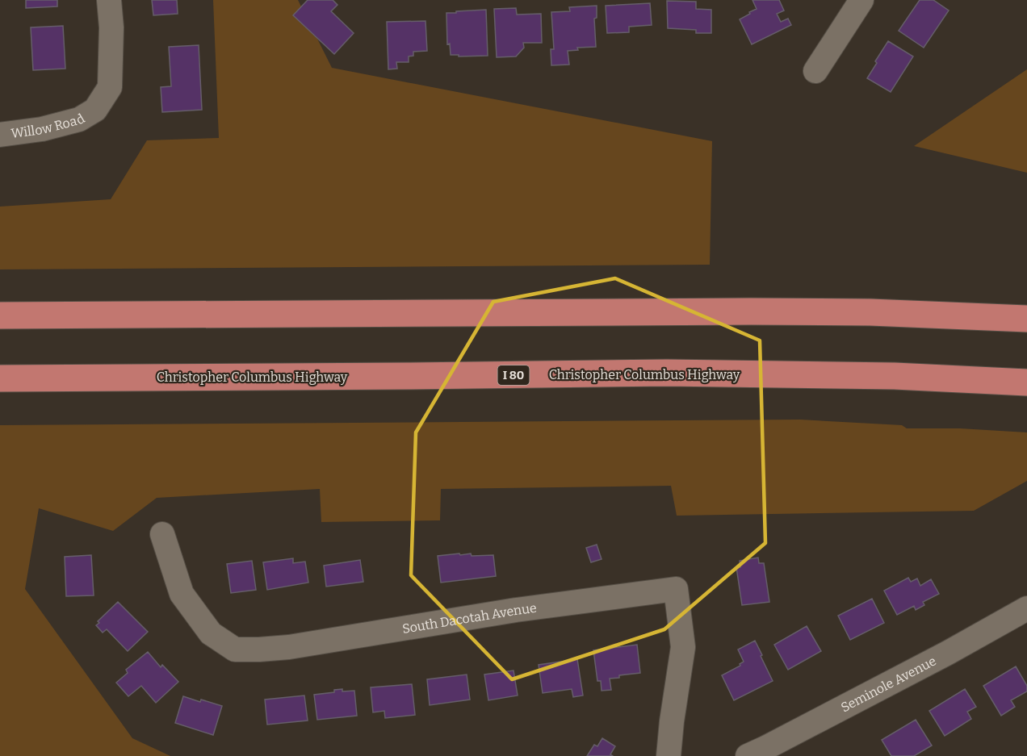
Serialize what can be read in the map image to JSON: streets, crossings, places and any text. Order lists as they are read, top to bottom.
{
  "streets": {
    "highway": ["Christopher Columbus Highway", "I 80"],
    "street": ["Willow Road", "South Dacotah Avenue", "Seminole Avenue"]
  }
}
